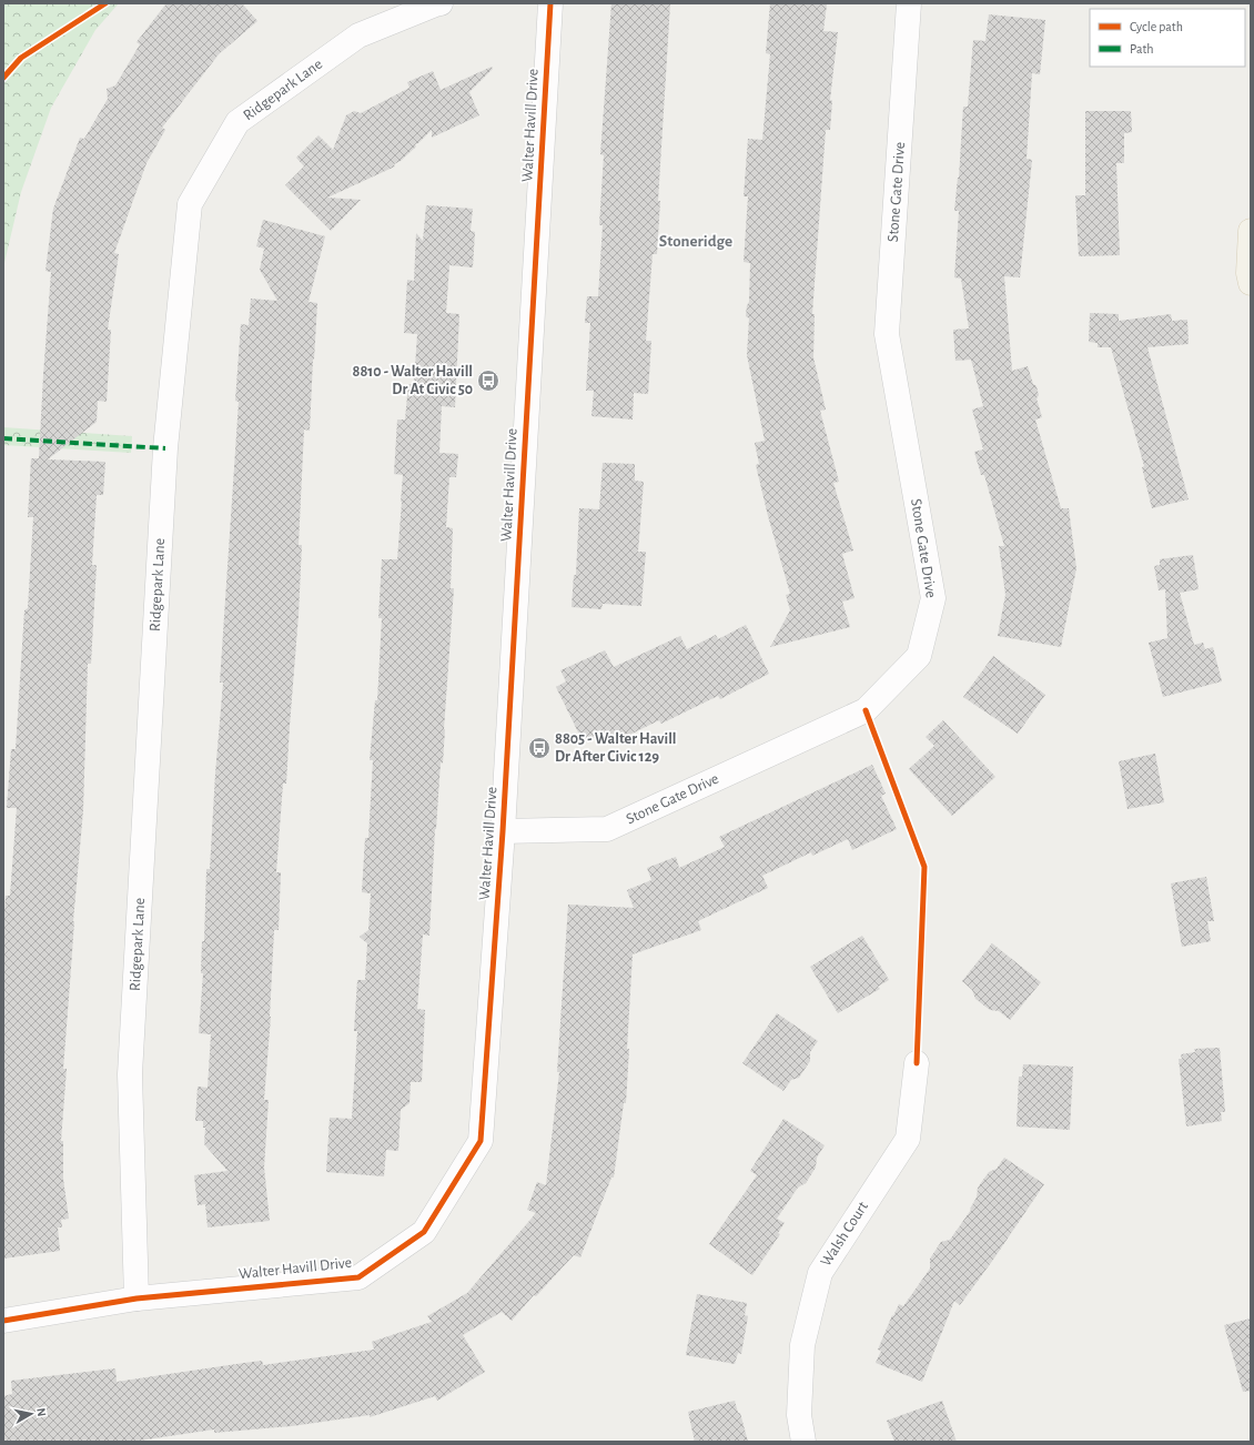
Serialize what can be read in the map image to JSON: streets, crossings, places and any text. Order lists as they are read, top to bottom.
{
  "streets": {
    "street": [
      "Ridgepark Lane",
      "Walter Havill Drive",
      "Stone Gate Drive",
      "Walsh Court"
    ]
  },
  "crossings": [
    ["Ridgepark Lane", "Walter Havill Drive"],
    ["Walter Havill Drive", "Stone Gate Drive"]
  ],
  "districts": ["Stoneridge"],
  "places": {
    "bus stop": ["8810 - Walter Havill Dr At Civic 50", "8805 - Walter Havill Dr After Civic 129"]
  },
  "legend": ["Cycle path", "Path"],
  "north": "right"
}
